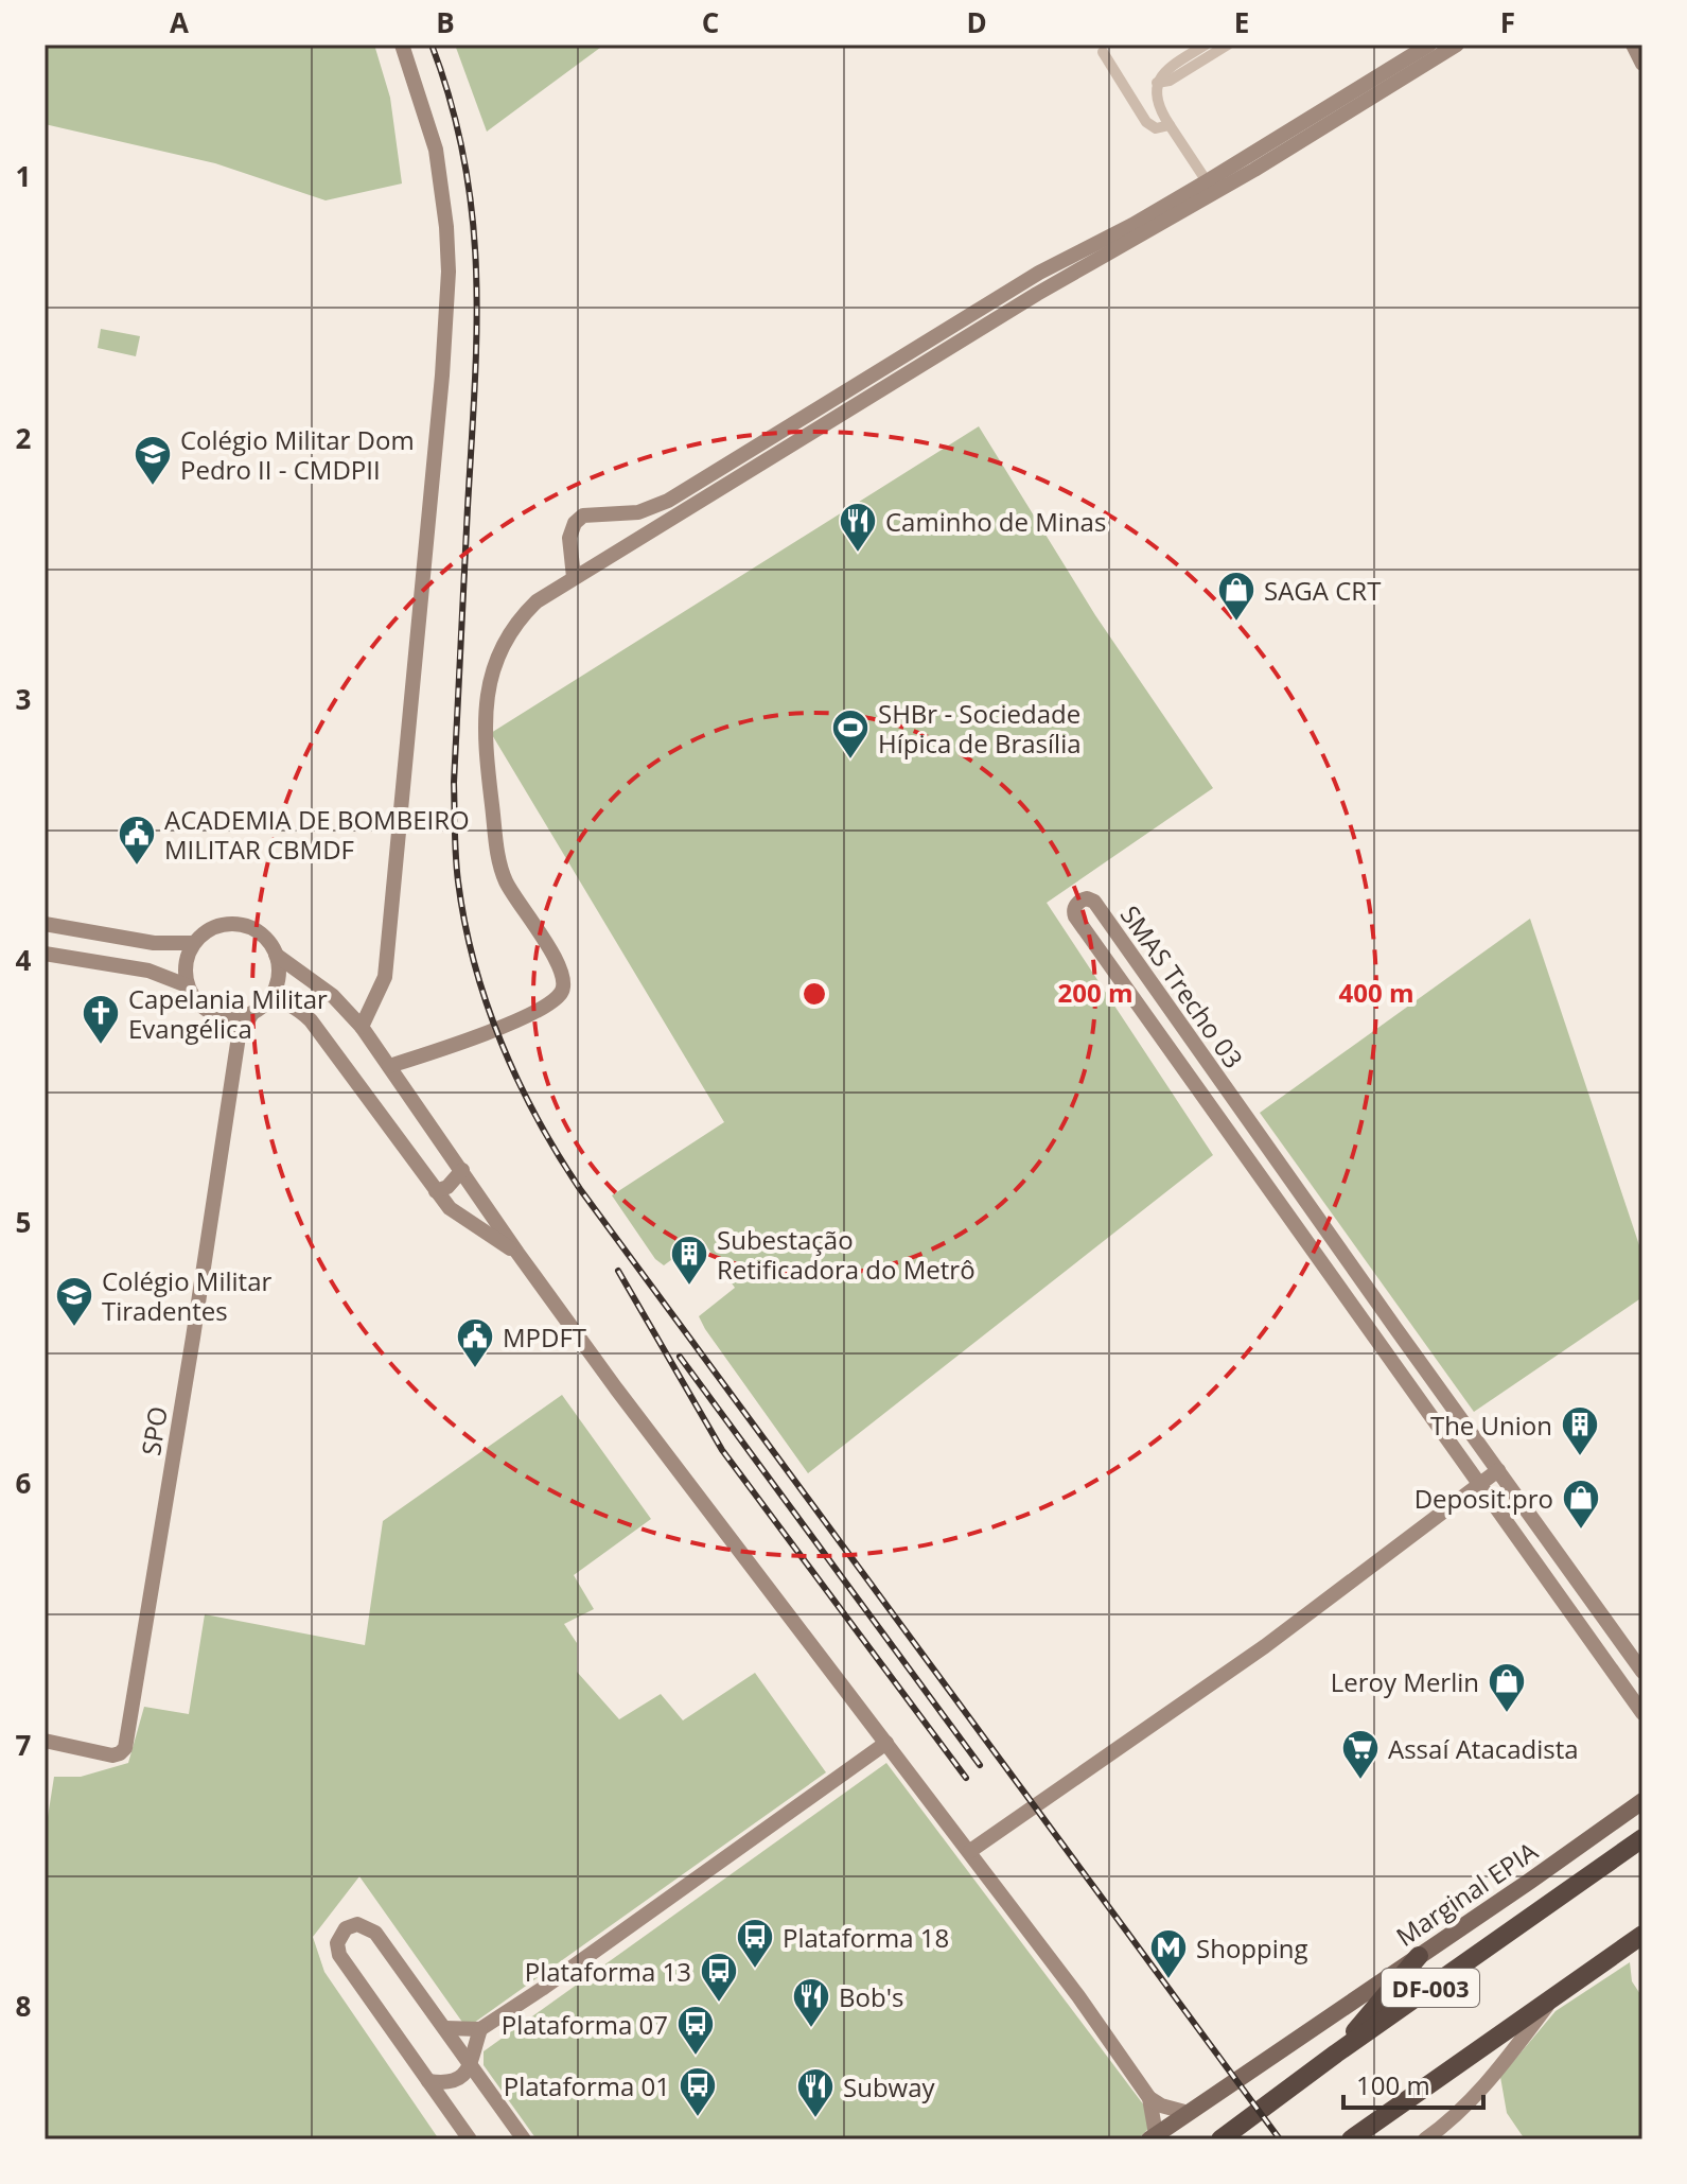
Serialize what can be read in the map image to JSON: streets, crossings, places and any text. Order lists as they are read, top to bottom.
{
  "streets": {
    "highway": ["DF-003"],
    "main road": ["Marginal EPIA"],
    "street": ["SMAS Trecho 03", "SPO"]
  },
  "places": {
    "school or university": ["Colégio Militar Dom Pedro II - CMDPII", "Colégio Militar Tiradentes"],
    "restaurant": ["Caminho de Minas", "Bob's", "Subway"],
    "shop": ["SAGA CRT", "Deposit.pro", "Leroy Merlin"],
    "sports": ["SHBr - Sociedade Hípica de Brasília"],
    "public building": ["ACADEMIA DE BOMBEIRO MILITAR CBMDF", "MPDFT"],
    "church": ["Capelania Militar Evangélica"],
    "building": ["Subestação Retificadora do Metrô", "The Union"],
    "supermarket": ["Assaí Atacadista"],
    "bus stop": [
      "Plataforma 18",
      "Plataforma 13",
      "Plataforma 07",
      "Plataforma 01"
    ],
    "metro station": ["Shopping"]
  },
  "scale_bar": "100 m",
  "grid": {
    "columns": [
      "A",
      "B",
      "C",
      "D",
      "E",
      "F"
    ],
    "rows": [
      "1",
      "2",
      "3",
      "4",
      "5",
      "6",
      "7",
      "8"
    ]
  },
  "rings": ["200 m", "400 m"]
}
